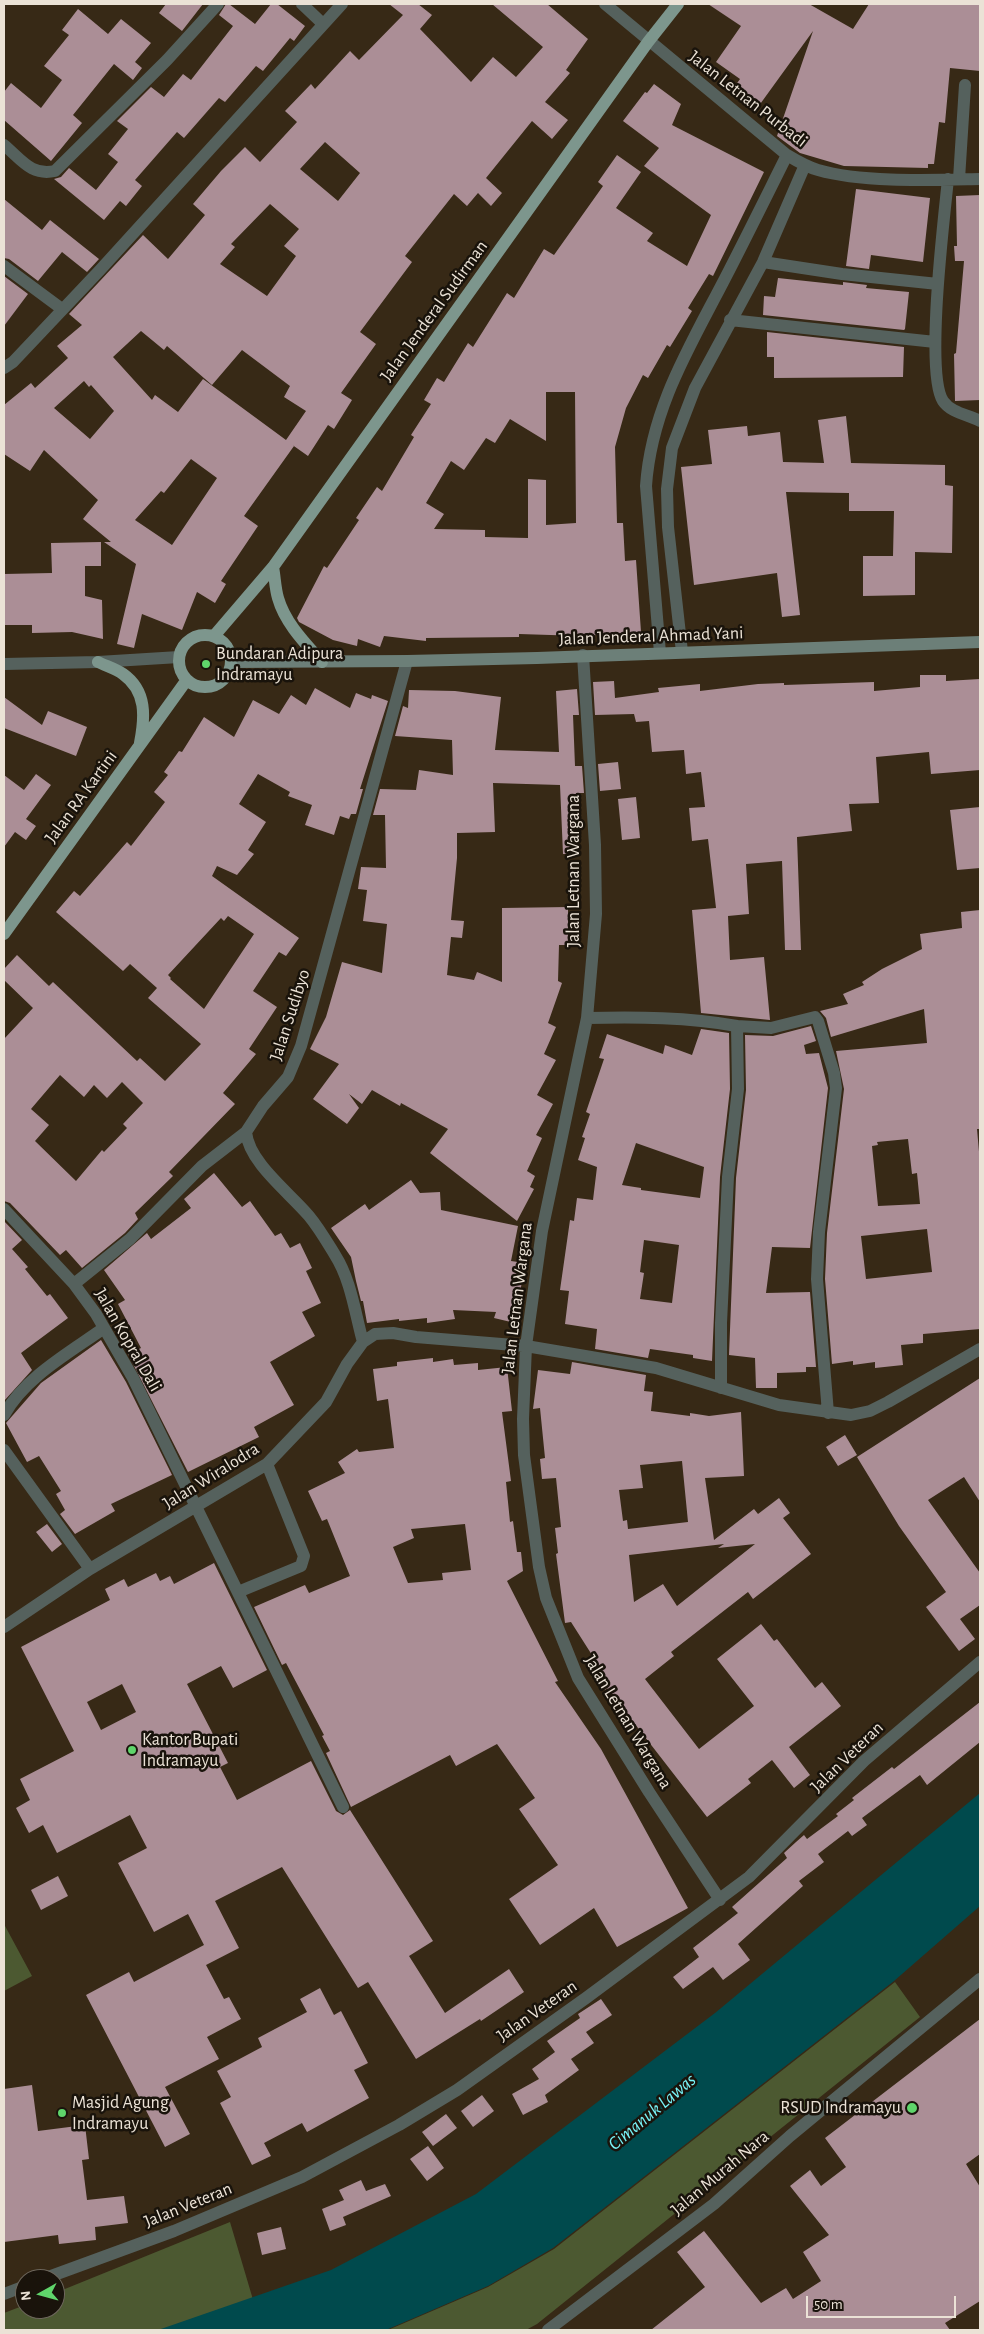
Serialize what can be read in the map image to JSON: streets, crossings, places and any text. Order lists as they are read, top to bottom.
{
  "streets": {
    "main road": ["Jalan Jenderal Sudirman", "Jalan Jenderal Ahmad Yani", "Jalan RA Kartini"],
    "street": [
      "Jalan Letnan Purbadi",
      "Jalan Letnan Wargana",
      "Jalan Sudibyo",
      "Jalan Kopral Dali",
      "Jalan Wiralodra",
      "Jalan Veteran",
      "Jalan Murah Nara"
    ]
  },
  "crossings": [
    ["Jalan Letnan Purbadi", "Jalan Jenderal Sudirman"],
    ["Jalan Jenderal Sudirman", "Jalan Jenderal Ahmad Yani"],
    ["Jalan Jenderal Sudirman", "Jalan RA Kartini"],
    ["Jalan Jenderal Ahmad Yani", "Jalan RA Kartini"],
    ["Jalan Jenderal Ahmad Yani", "Jalan Letnan Wargana"],
    ["Jalan Jenderal Ahmad Yani", "Jalan Sudibyo"],
    ["Jalan Letnan Wargana", "Jalan Veteran"],
    ["Jalan Sudibyo", "Jalan Kopral Dali"],
    ["Jalan Kopral Dali", "Jalan Wiralodra"]
  ],
  "water": ["Cimanuk Lawas"],
  "places": [
    "Bundaran Adipura Indramayu",
    "Kantor Bupati Indramayu",
    "RSUD Indramayu",
    "Masjid Agung Indramayu"
  ],
  "scale_bar": "50 m",
  "north": "left"
}
